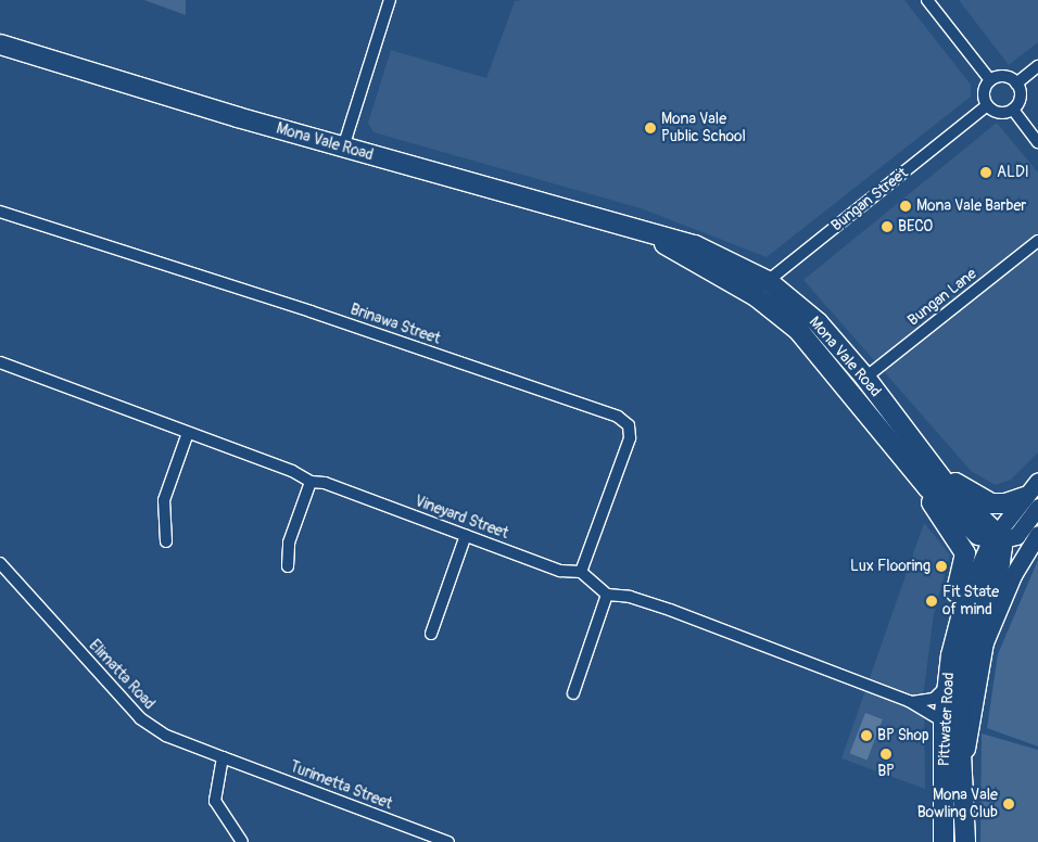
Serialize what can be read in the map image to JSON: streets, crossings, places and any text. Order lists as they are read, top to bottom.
{
  "streets": {
    "highway": ["Mona Vale Road", "Pittwater Road"],
    "street": [
      "Bungan Street",
      "Bungan Lane",
      "Brinawa Street",
      "Vineyard Street",
      "Elimatta Road",
      "Turimetta Street"
    ]
  },
  "crossings": [
    ["Mona Vale Road", "Bungan Street"],
    ["Mona Vale Road", "Bungan Lane"],
    ["Mona Vale Road", "Pittwater Road"],
    ["Brinawa Street", "Vineyard Street"],
    ["Elimatta Road", "Turimetta Street"]
  ],
  "places": [
    "Mona Vale Public School",
    "ALDI",
    "Mona Vale Barber",
    "BECO",
    "Lux Flooring",
    "Fit State of mind",
    "BP Shop",
    "BP",
    "Mona Vale Bowling Club"
  ]
}
